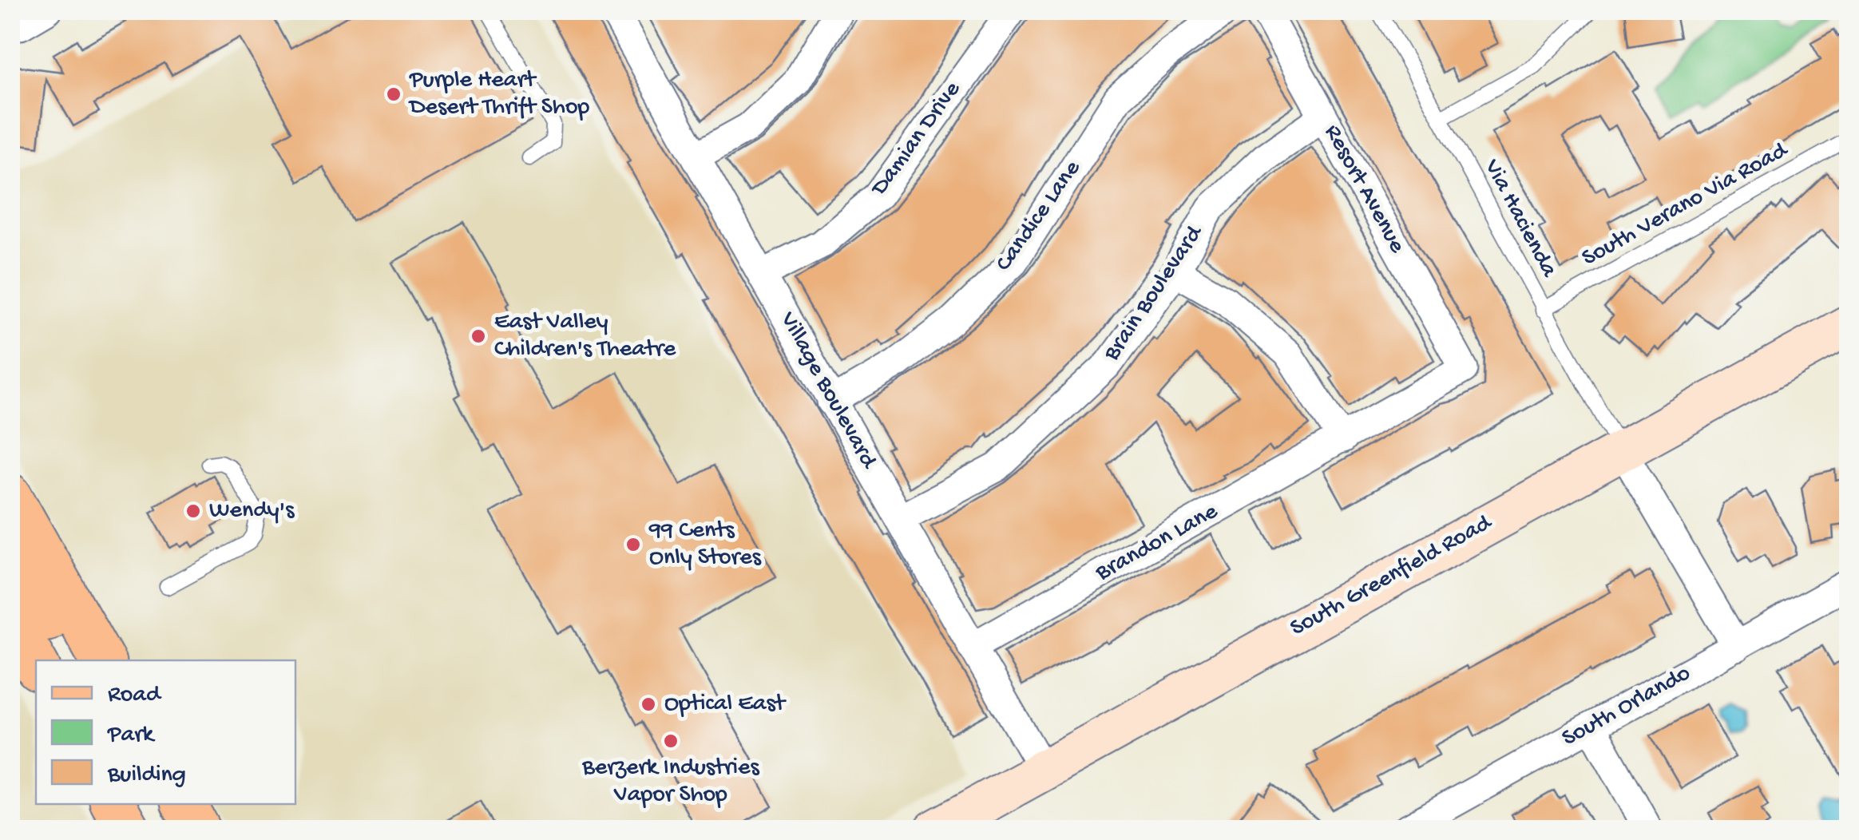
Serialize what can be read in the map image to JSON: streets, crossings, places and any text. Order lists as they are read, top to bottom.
{
  "streets": {
    "main road": ["South Greenfield Road"],
    "street": [
      "Damian Drive",
      "Resort Avenue",
      "Candice Lane",
      "Brain Boulevard",
      "Village Boulevard",
      "Brandon Lane",
      "South Orlando"
    ],
    "lane": ["South Verano Via Road", "Via Hacienda"]
  },
  "crossings": [
    ["Damian Drive", "Village Boulevard"],
    ["Resort Avenue", "Brain Boulevard"],
    ["Resort Avenue", "Brandon Lane"],
    ["South Verano Via Road", "Via Hacienda"],
    ["Candice Lane", "Village Boulevard"],
    ["Via Hacienda", "South Greenfield Road"],
    ["Brain Boulevard", "Village Boulevard"],
    ["Village Boulevard", "Brandon Lane"],
    ["Village Boulevard", "South Greenfield Road"]
  ],
  "places": [
    "Purple Heart Desert Thrift Shop",
    "East Valley Children's Theatre",
    "Wendy's",
    "99 Cents Only Stores",
    "Optical East",
    "Berzerk Industries Vapor Shop"
  ],
  "legend": ["Road", "Park", "Building"]
}
